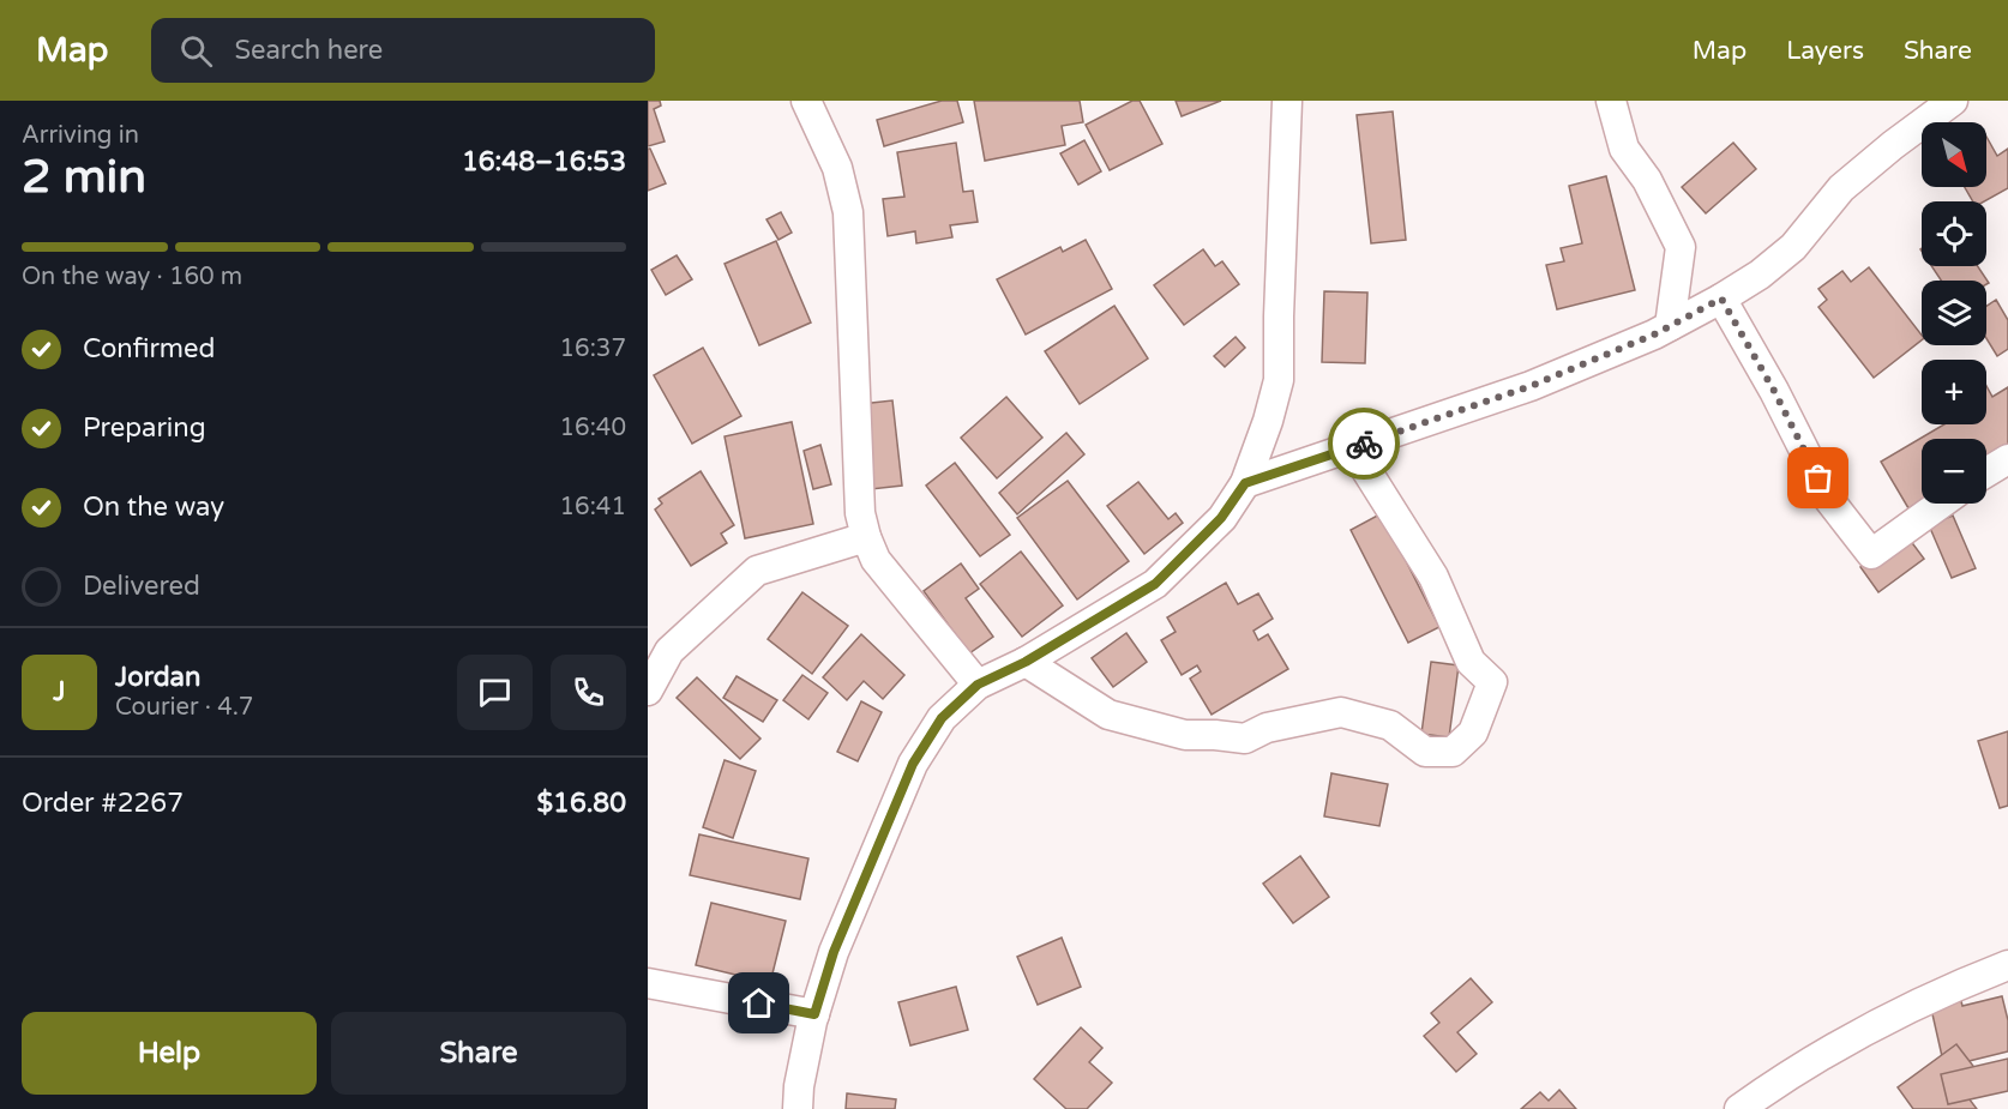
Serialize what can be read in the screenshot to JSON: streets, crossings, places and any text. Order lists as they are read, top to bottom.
{
  "north": "bottom right",
  "page": {
    "header": "Map",
    "search": "Search here",
    "nav": ["Map", "Layers", "Share"],
    "heading": ["2 min", "Arriving in", "16:48–16:53"],
    "panel": [
      "Jordan",
      "Courier · 4.7",
      "Order #2267",
      "$16.80"
    ],
    "map_buttons": ["+", "−"],
    "bar": "On the way · 160 m",
    "list": [
      ["Confirmed", "16:37"],
      ["Preparing", "16:40"],
      ["On the way", "16:41"],
      "Delivered"
    ],
    "round": "J",
    "buttons": ["Help", "Share"]
  }
}
